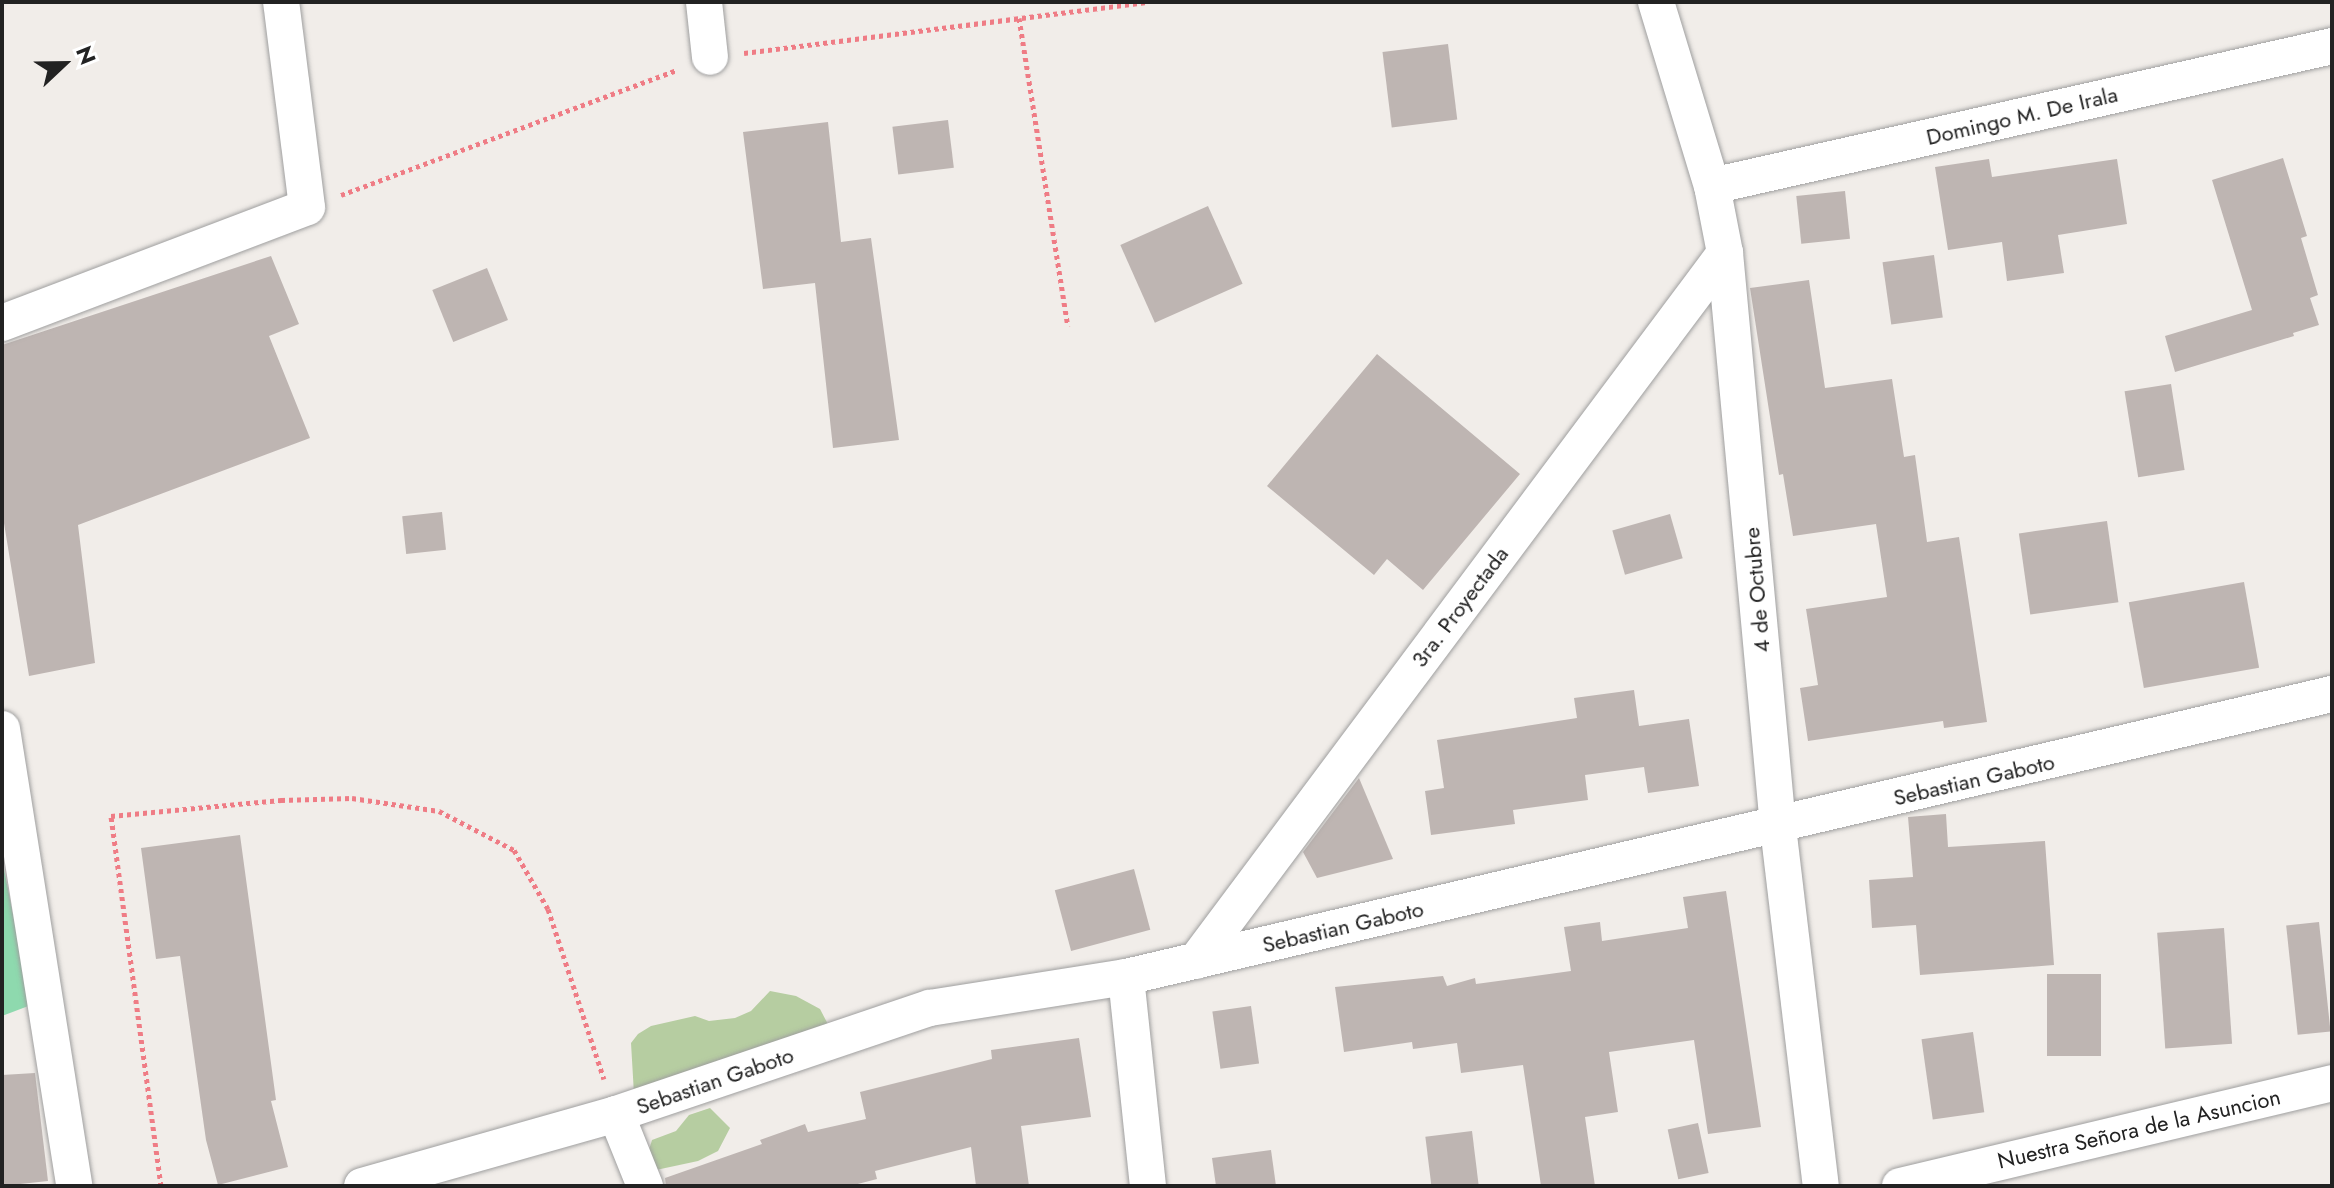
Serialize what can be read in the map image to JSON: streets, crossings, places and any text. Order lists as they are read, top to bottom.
{
  "streets": {
    "street": [
      "Domingo M. De Irala",
      "4 de Octubre",
      "3ra. Proyectada",
      "Sebastian Gaboto",
      "Nuestra Señora de la Asuncion"
    ]
  },
  "crossings": [
    ["Domingo M. De Irala", "4 de Octubre"],
    ["4 de Octubre", "3ra. Proyectada"],
    ["4 de Octubre", "Sebastian Gaboto"],
    ["3ra. Proyectada", "Sebastian Gaboto"]
  ],
  "north": "right"
}
